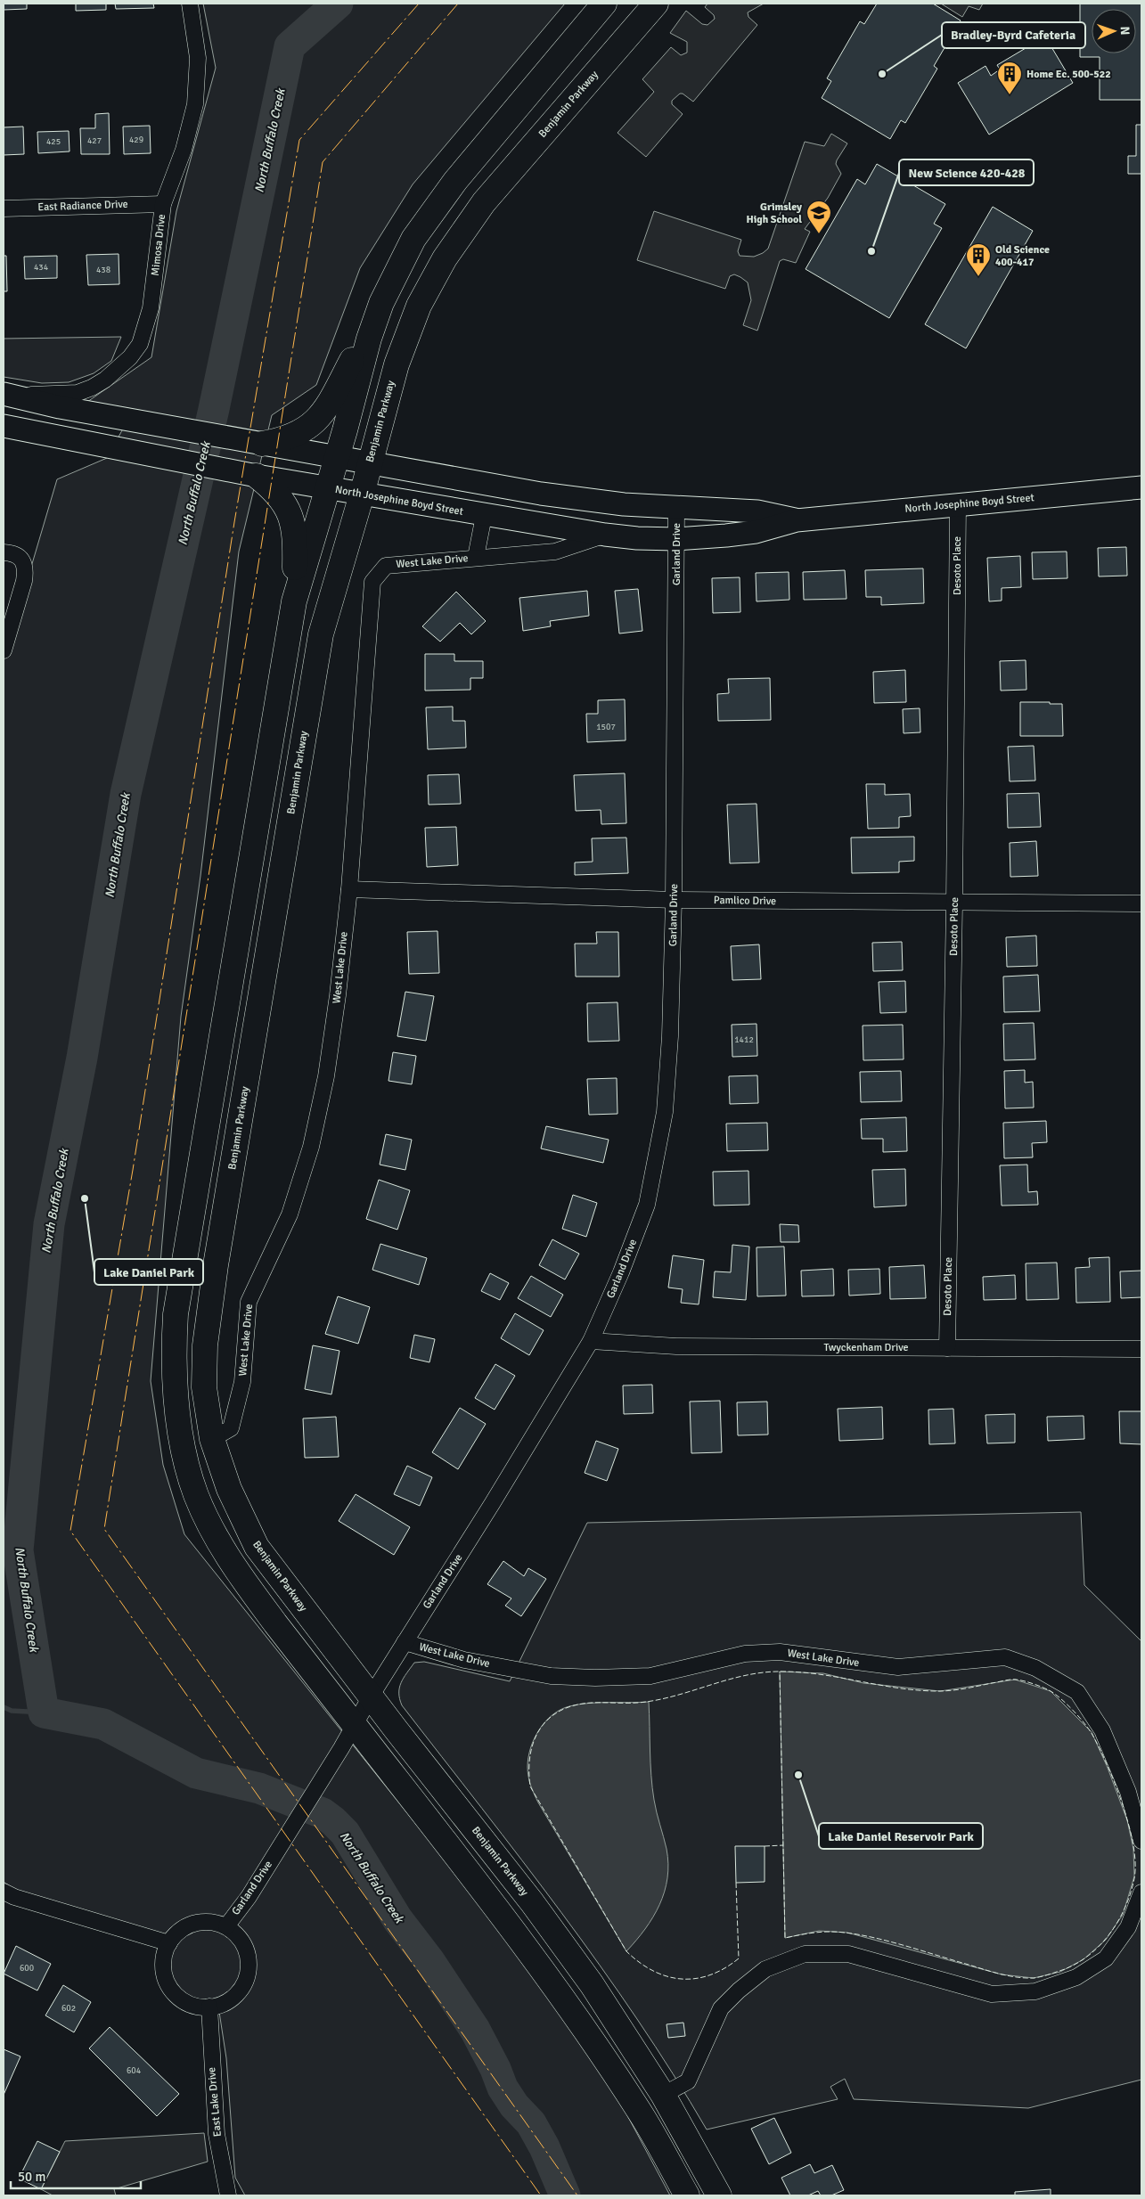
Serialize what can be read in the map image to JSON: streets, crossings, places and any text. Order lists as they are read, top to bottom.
{
  "streets": {
    "main road": ["Benjamin Parkway", "North Josephine Boyd Street"],
    "street": [
      "East Radiance Drive",
      "Mimosa Drive",
      "Garland Drive",
      "West Lake Drive",
      "Desoto Place",
      "Pamlico Drive",
      "Twyckenham Drive",
      "East Lake Drive"
    ]
  },
  "crossings": [
    ["Benjamin Parkway", "North Josephine Boyd Street"],
    ["Benjamin Parkway", "Garland Drive"],
    ["Benjamin Parkway", "West Lake Drive"],
    ["East Radiance Drive", "Mimosa Drive"],
    ["Mimosa Drive", "North Josephine Boyd Street"],
    ["North Josephine Boyd Street", "Garland Drive"],
    ["North Josephine Boyd Street", "West Lake Drive"],
    ["North Josephine Boyd Street", "Desoto Place"],
    ["Garland Drive", "West Lake Drive"],
    ["Garland Drive", "Pamlico Drive"],
    ["Garland Drive", "Twyckenham Drive"],
    ["Garland Drive", "East Lake Drive"],
    ["West Lake Drive", "Pamlico Drive"],
    ["Desoto Place", "Pamlico Drive"],
    ["Desoto Place", "Twyckenham Drive"]
  ],
  "water": ["North Buffalo Creek"],
  "places": {
    "other": [
      "Bradley-Byrd Cafeteria",
      "New Science 420-428",
      "Lake Daniel Park",
      "Lake Daniel Reservoir Park"
    ],
    "building": ["Home Ec. 500-522", "Old Science 400-417"],
    "school or university": ["Grimsley High School"]
  },
  "house_numbers": [
    "429",
    "427",
    "425",
    "434",
    "438",
    "1507",
    "1412",
    "600",
    "602",
    "604"
  ],
  "scale_bar": "50 m",
  "north": "right"
}
